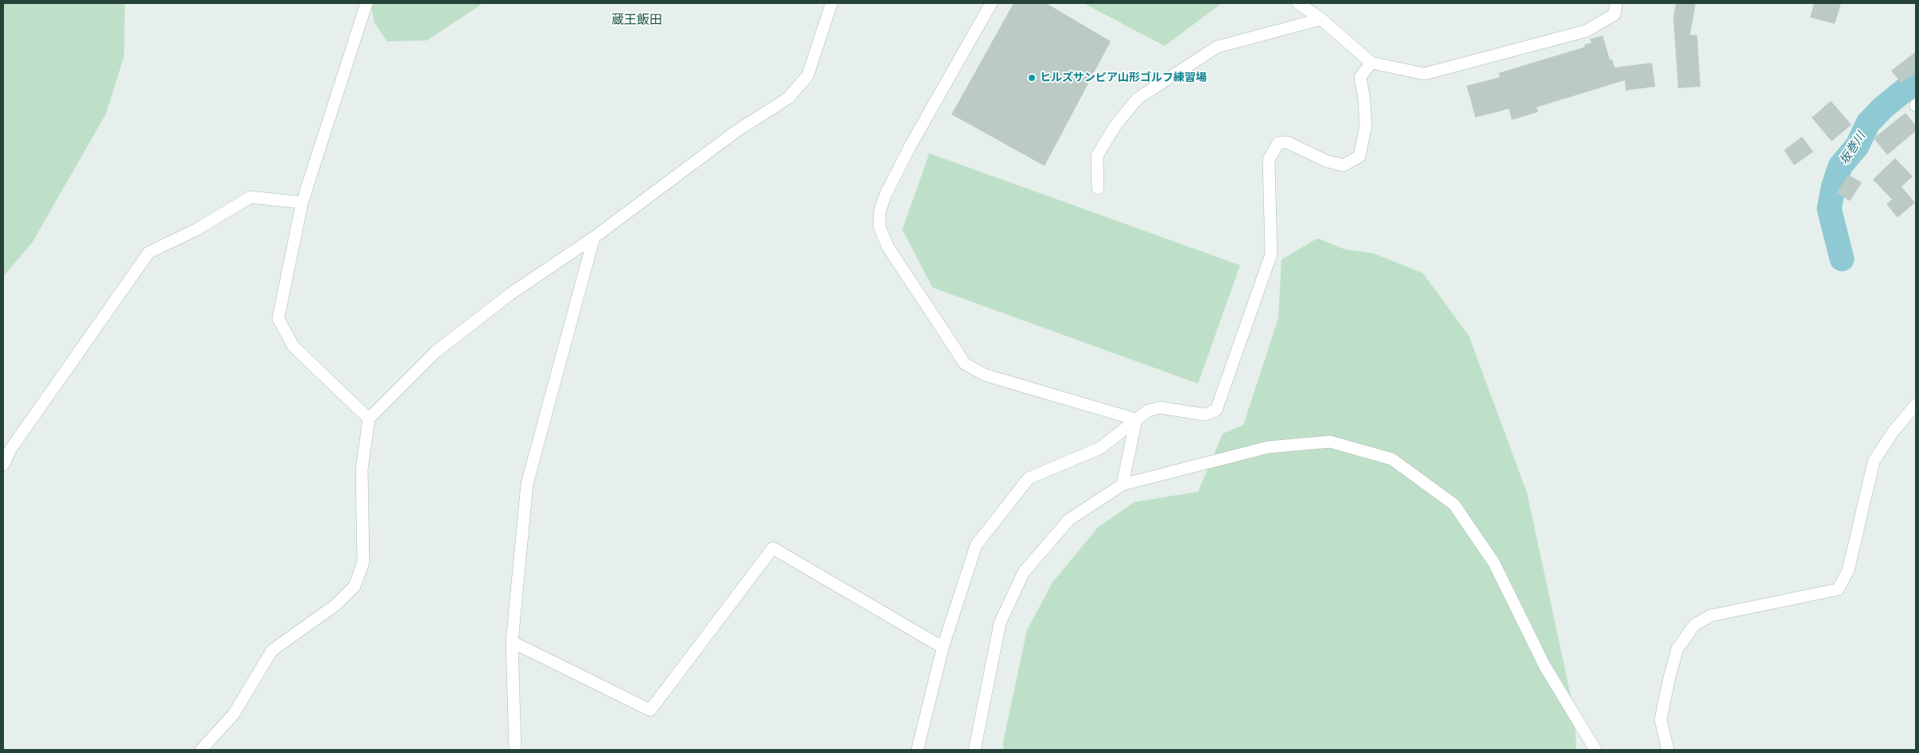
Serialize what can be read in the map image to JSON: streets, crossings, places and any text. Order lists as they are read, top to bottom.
{
  "districts": ["蔵王飯田"],
  "water": ["坂巻川"],
  "places": ["ヒルズサンピア山形ゴルフ練習場"]
}
